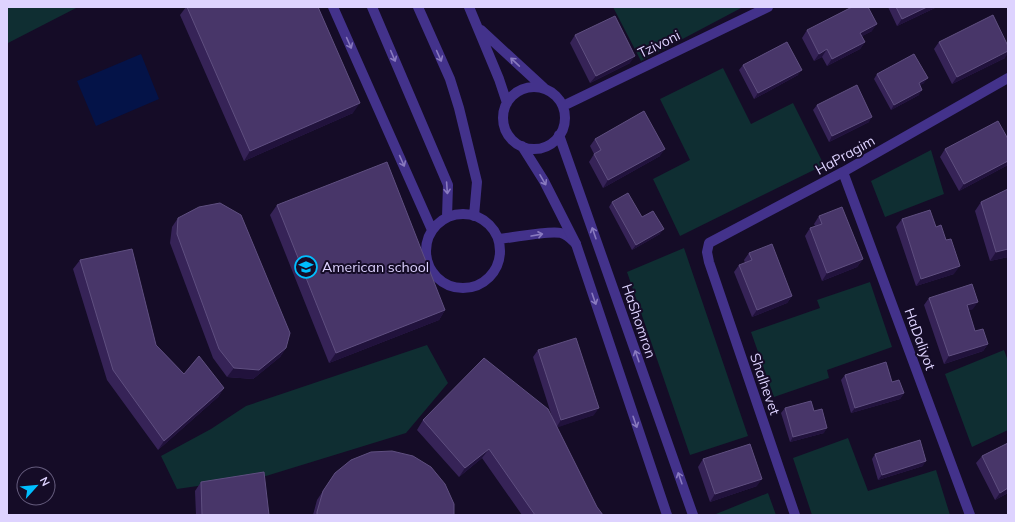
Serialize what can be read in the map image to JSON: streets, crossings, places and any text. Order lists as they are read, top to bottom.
{
  "streets": {
    "street": [
      "Tzivoni",
      "HaPragim",
      "HaShomron",
      "HaDaliyot",
      "Shalhevet"
    ]
  },
  "crossings": [
    ["Tzivoni", "HaShomron"],
    ["HaPragim", "HaDaliyot"],
    ["HaPragim", "Shalhevet"]
  ],
  "places": {
    "school or university": ["American school"]
  },
  "north": "top right"
}
